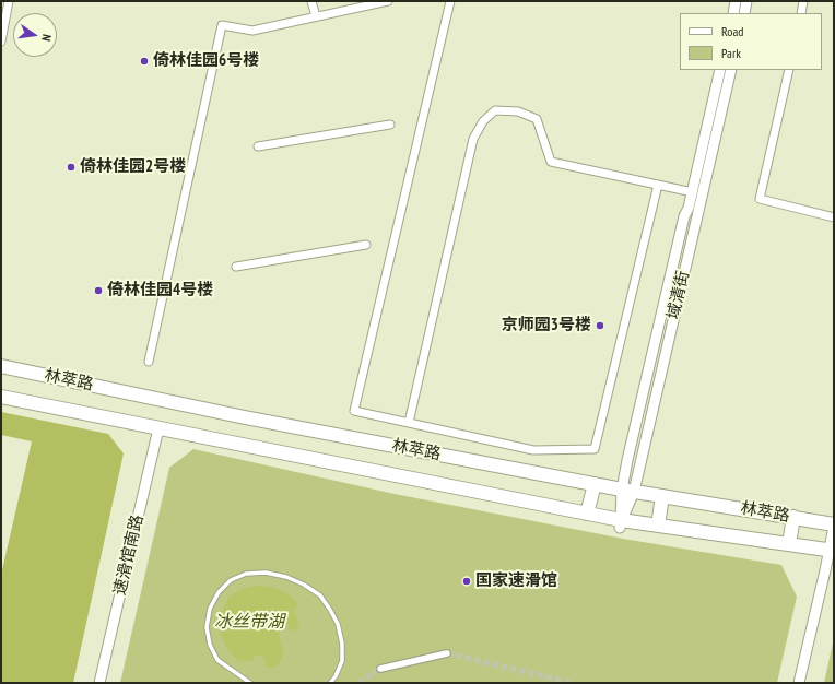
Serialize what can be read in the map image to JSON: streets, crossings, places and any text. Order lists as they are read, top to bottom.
{
  "streets": {
    "main road": ["林萃路"],
    "street": ["域清街", "速滑馆南路"]
  },
  "crossings": [
    ["域清街", "林萃路"],
    ["林萃路", "速滑馆南路"]
  ],
  "water": ["冰丝带湖"],
  "places": [
    "倚林佳园6号楼",
    "倚林佳园2号楼",
    "倚林佳园4号楼",
    "京师园3号楼",
    "国家速滑馆"
  ],
  "legend": ["Road", "Park"],
  "north": "right"
}
